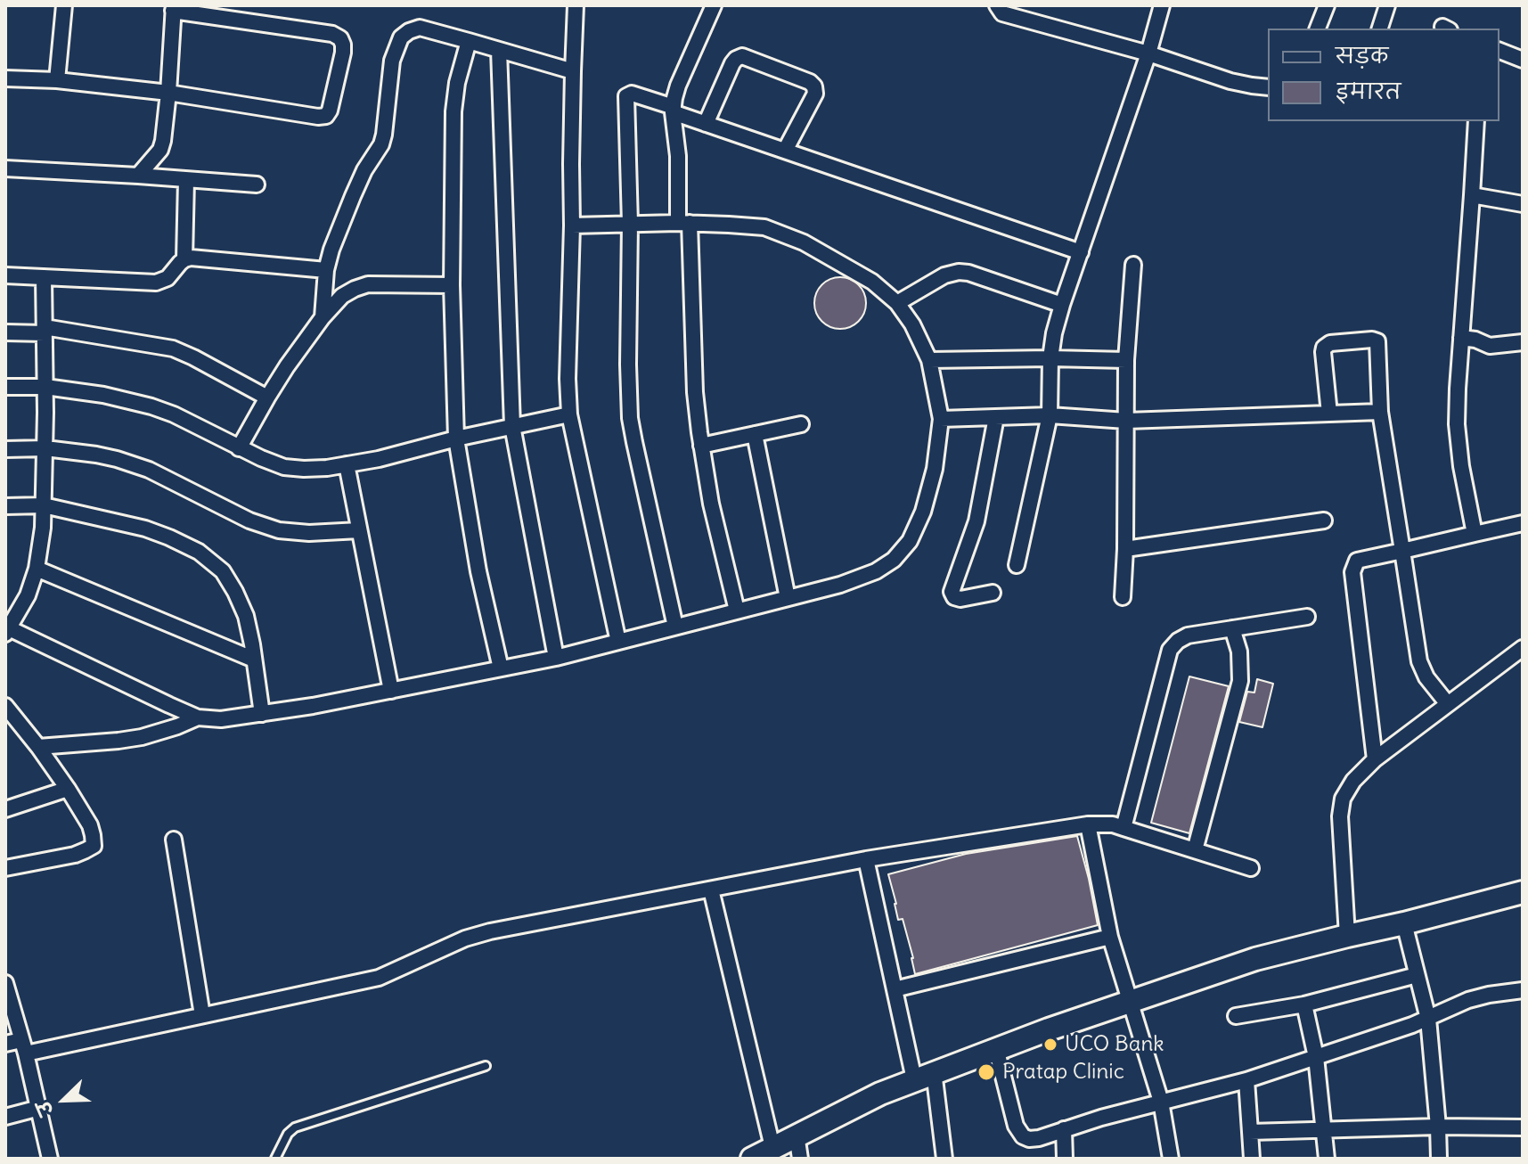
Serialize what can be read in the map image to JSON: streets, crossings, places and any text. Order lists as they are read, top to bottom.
{
  "places": ["UCO Bank", "Pratap Clinic"],
  "legend": ["सड़क", "इमारत"],
  "north": "bottom left"
}
